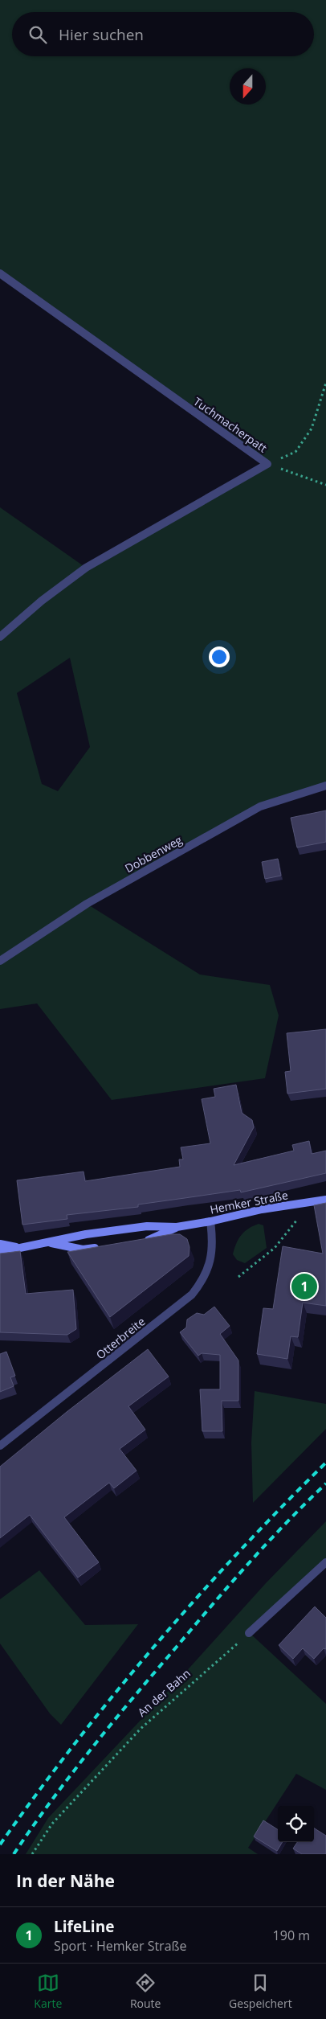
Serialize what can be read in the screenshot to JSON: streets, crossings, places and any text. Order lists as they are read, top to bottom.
{
  "streets": {
    "main road": ["Hemker Straße"],
    "street": ["Tuchmacherpatt", "Dobbenweg", "Otterbreite"],
    "path": ["An der Bahn"]
  },
  "crossings": [
    ["Hemker Straße", "Otterbreite"]
  ],
  "north": "bottom",
  "page": {
    "search": "Hier suchen",
    "pins": "1",
    "heading": "In der Nähe",
    "list": [
      {
        "mark": "1",
        "name": "LifeLine",
        "note": "Sport · Hemker Straße",
        "value": "190 m"
      }
    ],
    "nav": ["Karte", "Route", "Gespeichert"]
  }
}
